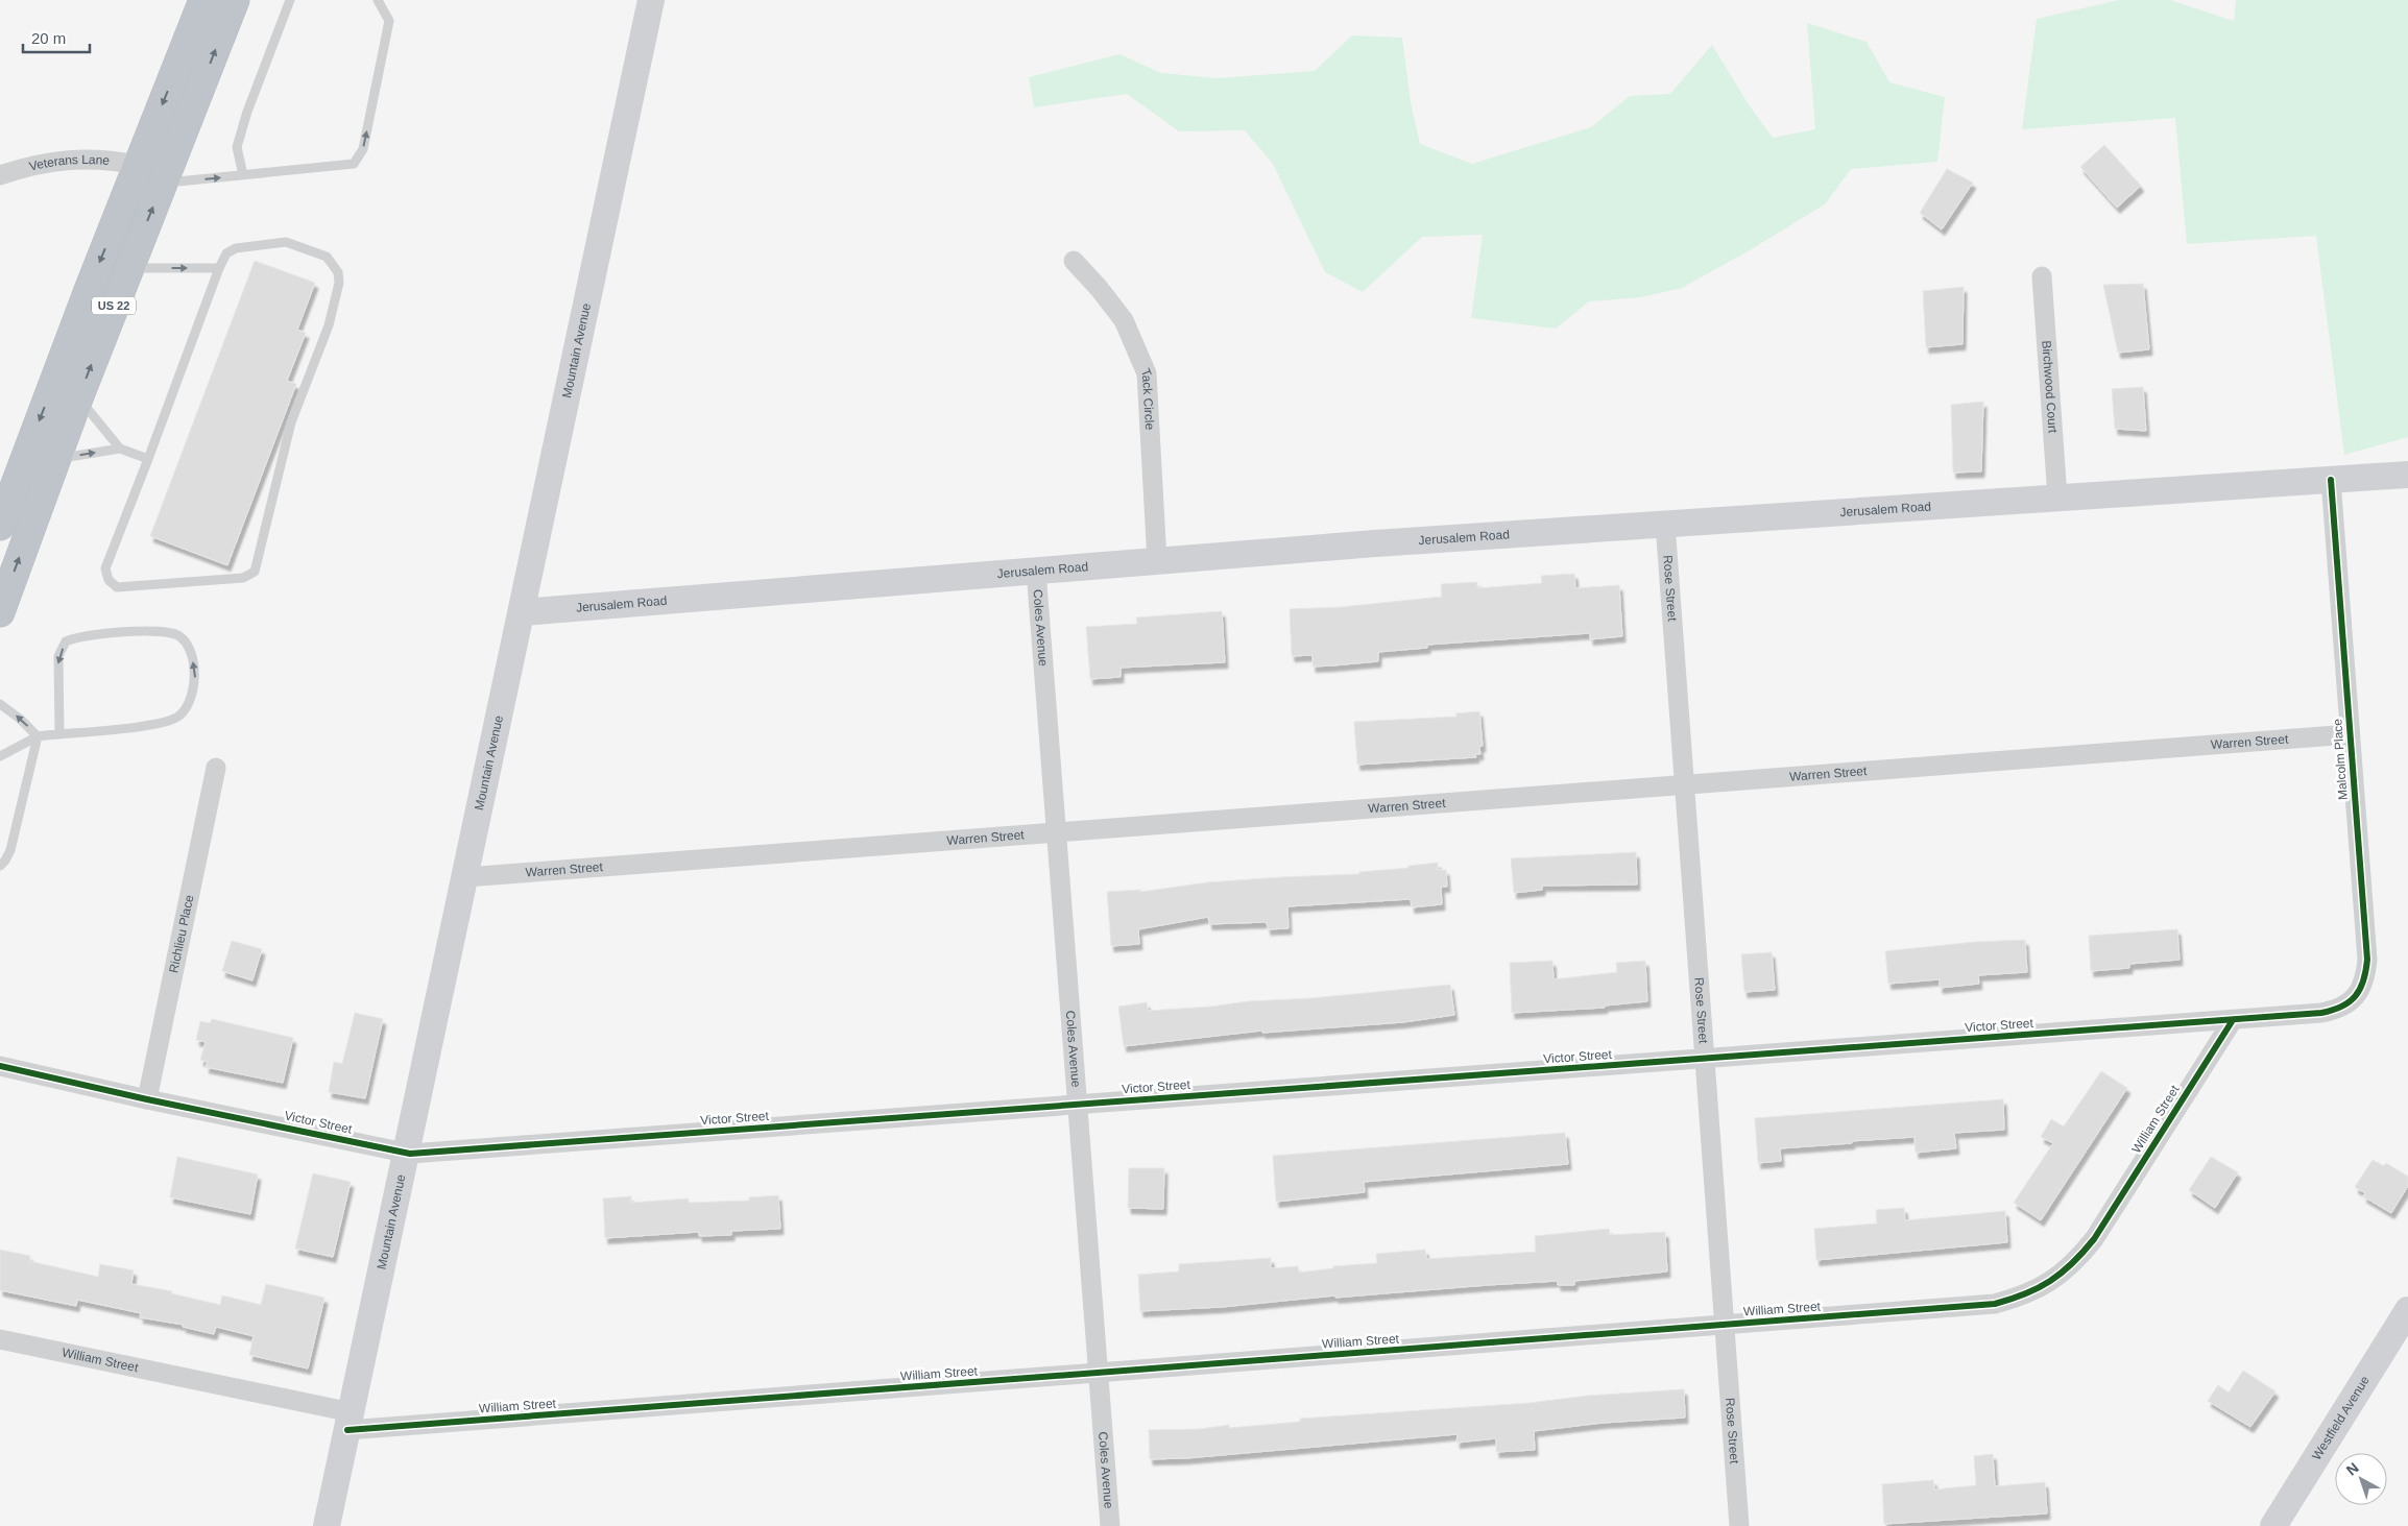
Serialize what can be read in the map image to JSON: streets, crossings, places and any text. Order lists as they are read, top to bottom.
{
  "streets": {
    "highway": ["US 22"],
    "street": [
      "Veterans Lane",
      "Mountain Avenue",
      "Birchwood Court",
      "Tack Circle",
      "Jerusalem Road",
      "Rose Street",
      "Coles Avenue",
      "Warren Street",
      "Malcolm Place",
      "Richlieu Place",
      "Victor Street",
      "William Street",
      "Westfield Avenue"
    ]
  },
  "crossings": [
    ["Veterans Lane", "US 22"],
    ["Mountain Avenue", "Jerusalem Road"],
    ["Mountain Avenue", "Warren Street"],
    ["Mountain Avenue", "Victor Street"],
    ["Mountain Avenue", "William Street"],
    ["Birchwood Court", "Jerusalem Road"],
    ["Tack Circle", "Jerusalem Road"],
    ["Jerusalem Road", "Rose Street"],
    ["Jerusalem Road", "Coles Avenue"],
    ["Jerusalem Road", "Malcolm Place"],
    ["Rose Street", "Warren Street"],
    ["Rose Street", "Victor Street"],
    ["Rose Street", "William Street"],
    ["Coles Avenue", "Warren Street"],
    ["Coles Avenue", "Victor Street"],
    ["Coles Avenue", "William Street"],
    ["Warren Street", "Malcolm Place"],
    ["Malcolm Place", "Victor Street"],
    ["Richlieu Place", "Victor Street"],
    ["Victor Street", "William Street"]
  ],
  "scale_bar": "20 m",
  "north": "top left"
}
